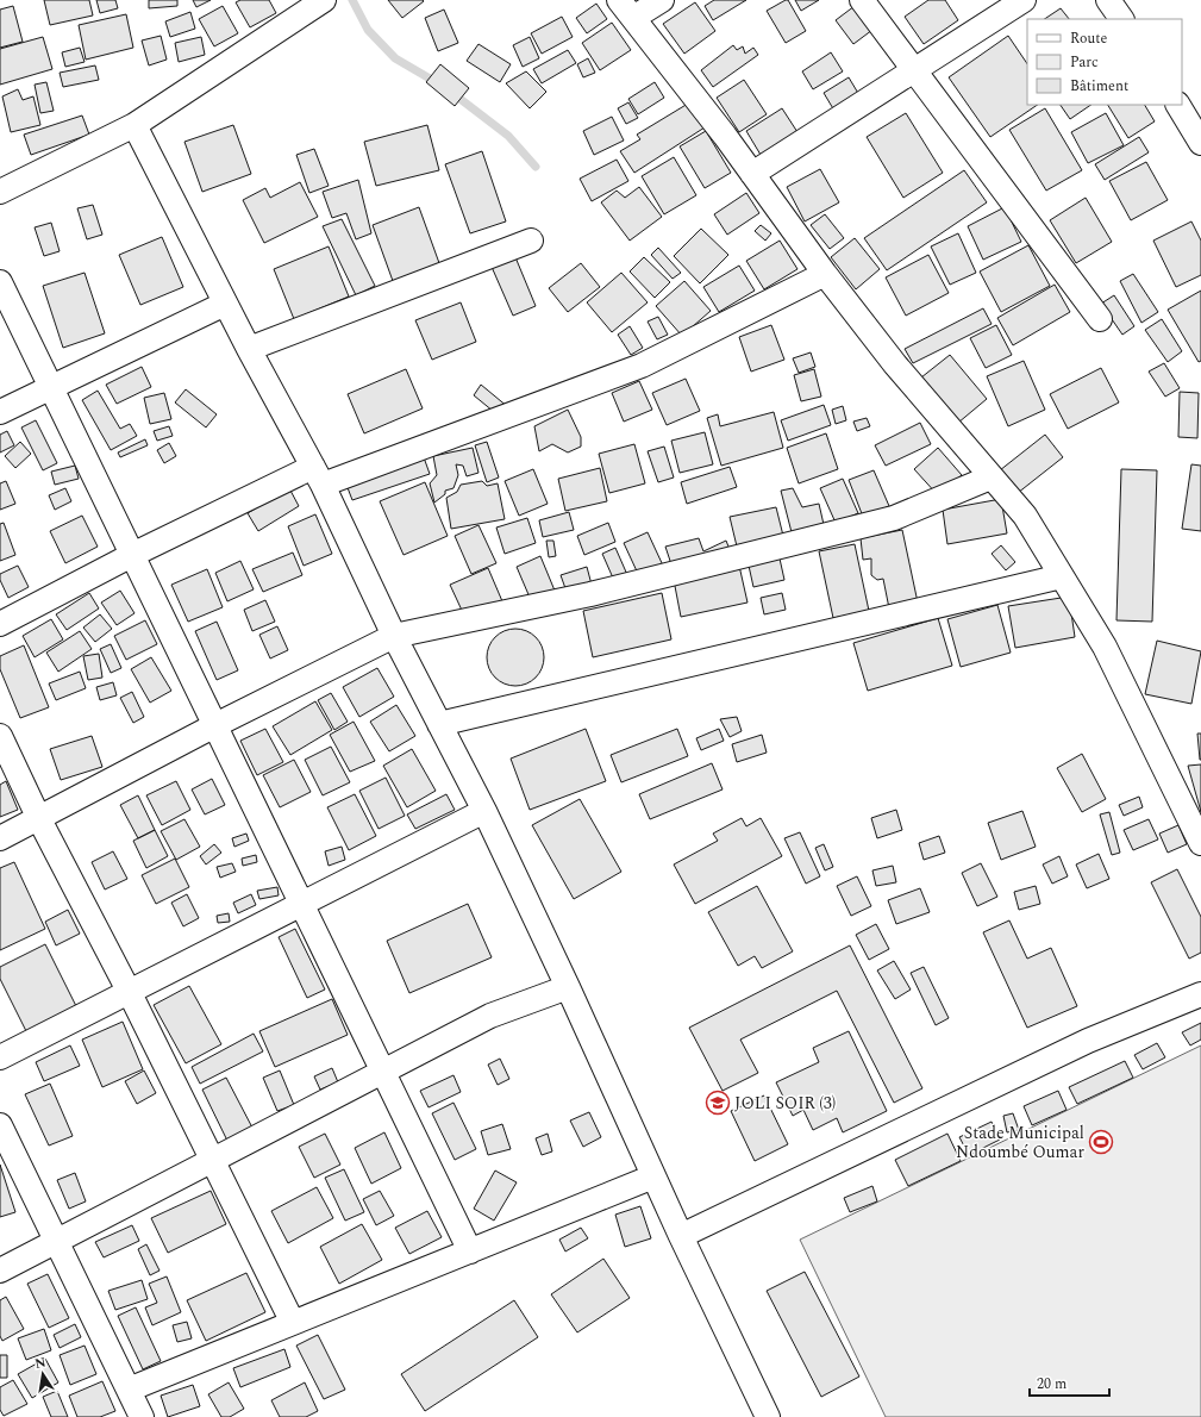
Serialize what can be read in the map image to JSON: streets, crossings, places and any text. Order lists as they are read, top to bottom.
{
  "places": {
    "school or university": ["JOLI SOIR (3)"],
    "sports": ["Stade Municipal Ndoumbé Oumar"]
  },
  "legend": ["Route", "Parc", "Bâtiment"],
  "scale_bar": "20 m",
  "north": "top"
}
